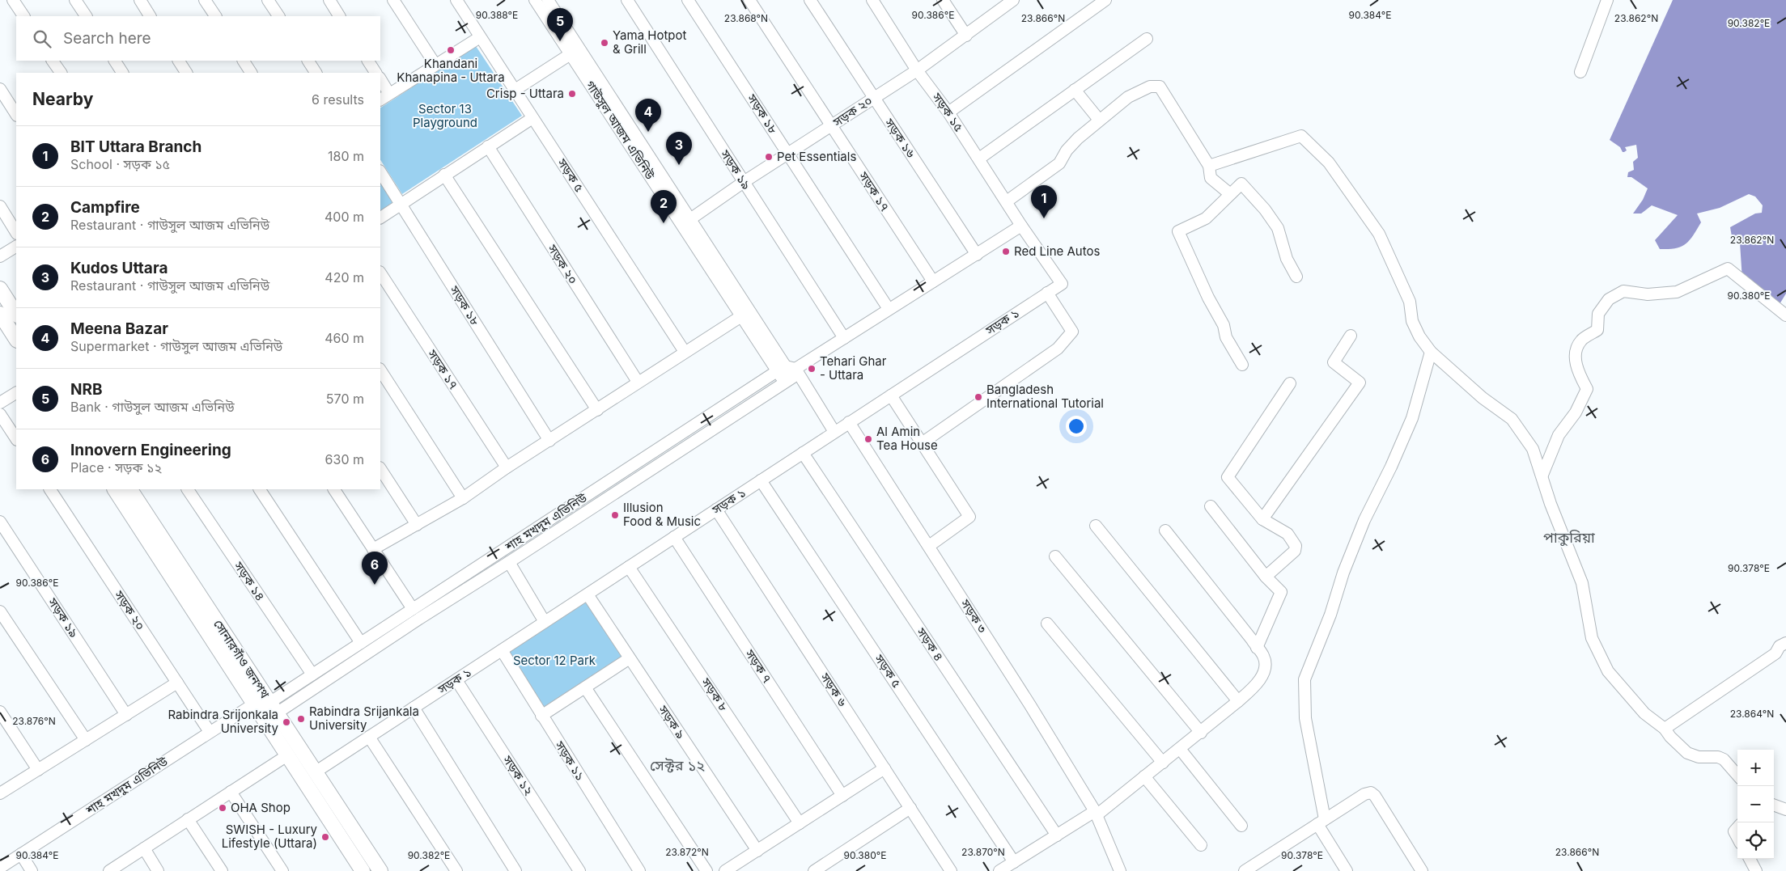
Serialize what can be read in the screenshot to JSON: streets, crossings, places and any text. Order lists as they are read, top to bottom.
{
  "streets": {
    "main road": ["সোনারগাঁও জনপথ"],
    "street": [
      "সড়ক ২০",
      "সড়ক ১৫",
      "সড়ক ১৮",
      "গাউসুল আজম এভিনিউ",
      "সড়ক ১৬",
      "সড়ক ১৯",
      "সড়ক ৫",
      "সড়ক ১৭",
      "সড়ক ১",
      "শাহ মখদুম এভিনিউ",
      "সড়ক ১৪",
      "সড়ক ৩",
      "সড়ক ৪",
      "সড়ক ৭",
      "সড়ক ৬",
      "সড়ক ৮",
      "সড়ক ৯",
      "সড়ক ১১",
      "সড়ক ১২"
    ]
  },
  "crossings": [
    ["সড়ক ২০", "সড়ক ১৫"],
    ["সড়ক ২০", "সড়ক ১৮"],
    ["সড়ক ২০", "গাউসুল আজম এভিনিউ"],
    ["সড়ক ২০", "সড়ক ১৬"],
    ["সড়ক ২০", "সড়ক ১৯"],
    ["সড়ক ২০", "সড়ক ১৭"],
    ["সড়ক ২০", "শাহ মখদুম এভিনিউ"],
    ["সড়ক ১৫", "সড়ক ১"],
    ["সড়ক ১৫", "শাহ মখদুম এভিনিউ"],
    ["সড়ক ১৮", "শাহ মখদুম এভিনিউ"],
    ["গাউসুল আজম এভিনিউ", "শাহ মখদুম এভিনিউ"],
    ["সড়ক ১৬", "শাহ মখদুম এভিনিউ"],
    ["সড়ক ১৯", "শাহ মখদুম এভিনিউ"],
    ["সড়ক ৫", "সড়ক ১"],
    ["সড়ক ১৭", "শাহ মখদুম এভিনিউ"],
    ["সড়ক ১", "সড়ক ৩"],
    ["সড়ক ১", "সড়ক ৪"],
    ["সড়ক ১", "সোনারগাঁও জনপথ"],
    ["সড়ক ১", "সড়ক ৭"],
    ["সড়ক ১", "সড়ক ৬"],
    ["সড়ক ১", "সড়ক ৮"],
    ["সড়ক ১", "সড়ক ৯"],
    ["সড়ক ১", "সড়ক ১১"],
    ["সড়ক ১", "সড়ক ১২"],
    ["শাহ মখদুম এভিনিউ", "সড়ক ১৪"],
    ["শাহ মখদুম এভিনিউ", "সোনারগাঁও জনপথ"]
  ],
  "districts": ["পাকুরিয়া", "সেক্টর ১২"],
  "parks": ["Sector 13 Playground", "Sector 12 Park"],
  "places": [
    "Yama Hotpot & Grill",
    "Khandani Khanapina - Uttara",
    "Crisp - Uttara",
    "Pet Essentials",
    "Red Line Autos",
    "Tehari Ghar - Uttara",
    "Bangladesh International Tutorial",
    "Al Amin Tea House",
    "Illusion Food & Music",
    "Rabindra Srijankala University",
    "Rabindra Srijonkala University",
    "OHA Shop",
    "SWISH - Luxury Lifestyle (Uttara)"
  ],
  "page": {
    "pins": [
      "5",
      "4",
      "3",
      "1",
      "2",
      "6"
    ],
    "search": "Search here",
    "heading": ["Nearby", "6 results"],
    "list": [
      {
        "mark": "1",
        "name": "BIT Uttara Branch",
        "note": "School · সড়ক ১৫",
        "value": "180 m"
      },
      {
        "mark": "2",
        "name": "Campfire",
        "note": "Restaurant · গাউসুল আজম এভিনিউ",
        "value": "400 m"
      },
      {
        "mark": "3",
        "name": "Kudos Uttara",
        "note": "Restaurant · গাউসুল আজম এভিনিউ",
        "value": "420 m"
      },
      {
        "mark": "4",
        "name": "Meena Bazar",
        "note": "Supermarket · গাউসুল আজম এভিনিউ",
        "value": "460 m"
      },
      {
        "mark": "5",
        "name": "NRB",
        "note": "Bank · গাউসুল আজম এভিনিউ",
        "value": "570 m"
      },
      {
        "mark": "6",
        "name": "Innovern Engineering",
        "note": "Place · সড়ক ১২",
        "value": "630 m"
      }
    ],
    "map_buttons": ["+", "−"]
  },
  "coordinates": [
    "90.386°E",
    "90.388°E",
    "90.384°E",
    "23.868°N",
    "23.866°N",
    "23.862°N",
    "90.382°E",
    "90.380°E",
    "90.378°E",
    "23.864°N",
    "23.876°N",
    "23.872°N",
    "23.870°N"
  ]
}
